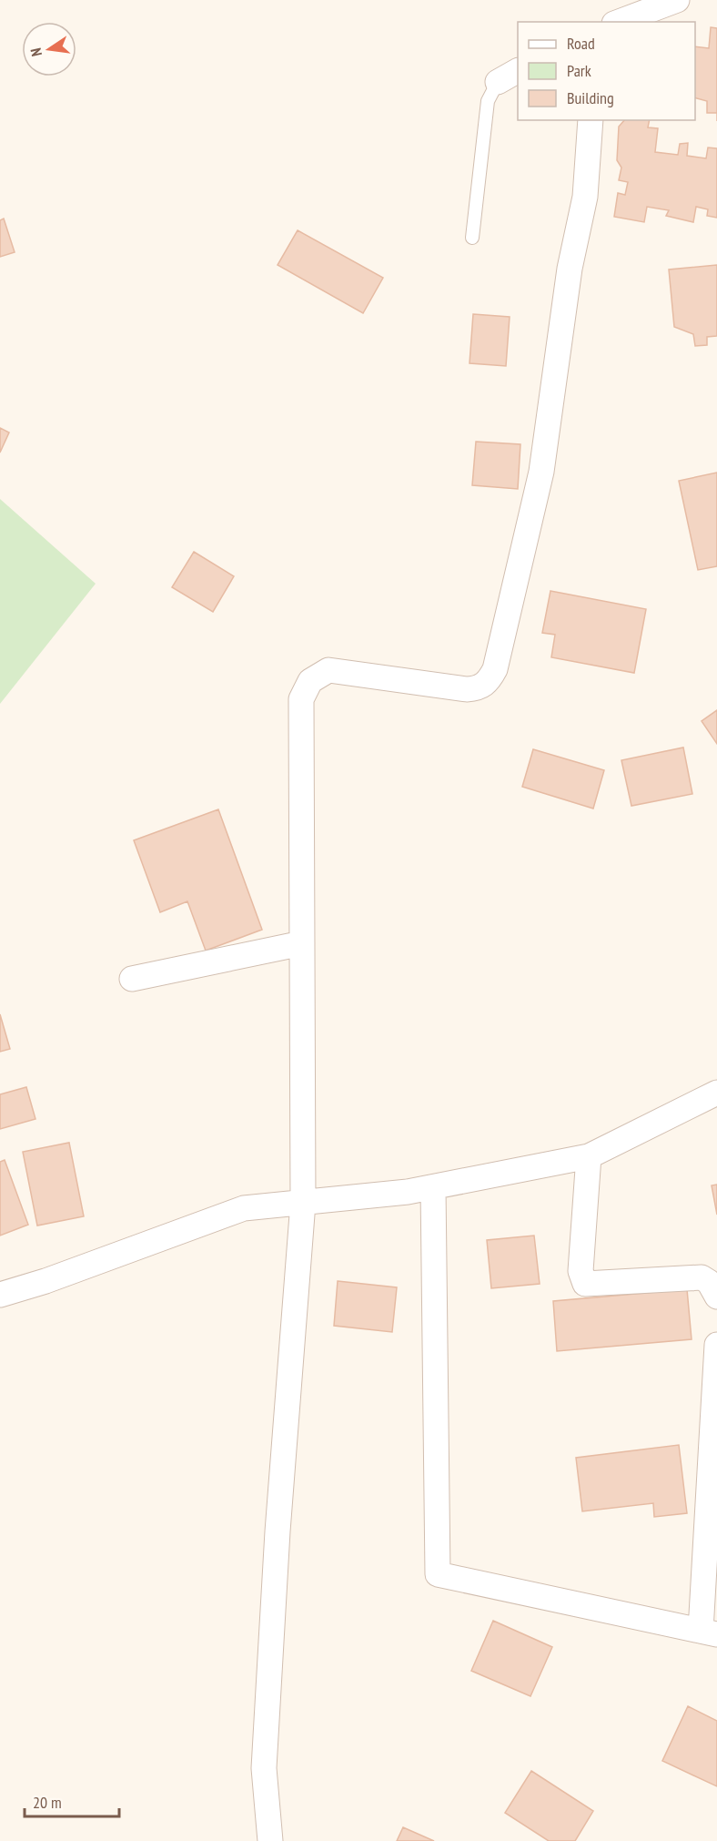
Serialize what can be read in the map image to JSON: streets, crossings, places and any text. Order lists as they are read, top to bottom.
{
  "legend": ["Road", "Park", "Building"],
  "scale_bar": "20 m",
  "north": "left"
}
